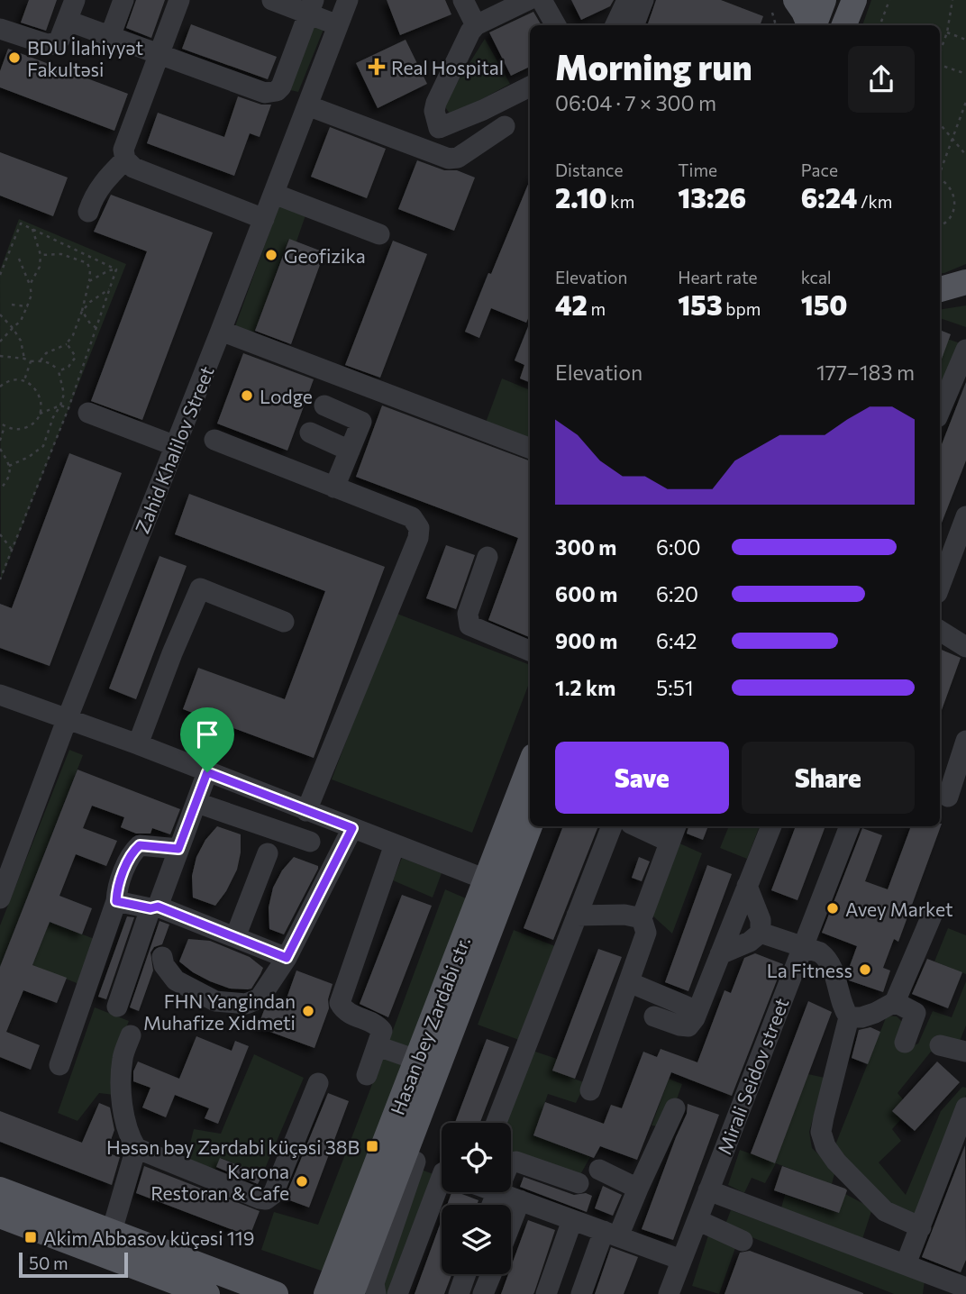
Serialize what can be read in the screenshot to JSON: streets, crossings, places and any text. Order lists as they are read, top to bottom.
{
  "streets": {
    "main road": ["Hasan bey Zardabi str."],
    "street": ["Zahid Khalilov Street", "Mirali Seidov street"]
  },
  "places": {
    "other": [
      "BDU İlahiyyət Fakultəsi",
      "Geofizika",
      "Lodge",
      "Avey Market",
      "La Fitness",
      "FHN Yangindan Muhafize Xidmeti",
      "Karona Restoran & Cafe"
    ],
    "health": ["Real Hospital"],
    "transit": ["Həsən bəy Zərdabi küçəsi 38B", "Akim Abbasov küçəsi 119"]
  },
  "scale_bar": "50 m",
  "page": {
    "heading": ["Morning run", "06:04 · 7 × 300 m"],
    "stats": [
      ["Distance", "2.10 km"],
      ["Time", "13:26"],
      ["Pace", "6:24 /km"],
      ["Elevation", "42 m"],
      ["Heart rate", "153 bpm"],
      ["kcal", "150"]
    ],
    "chart": ["Elevation", "177–183 m"],
    "list": [
      {
        "name": "300 m",
        "note": "6:00"
      },
      {
        "name": "600 m",
        "note": "6:20"
      },
      {
        "name": "900 m",
        "note": "6:42"
      },
      {
        "name": "1.2 km",
        "note": "5:51"
      }
    ],
    "buttons": ["Save", "Share"],
    "scale": "50 m"
  }
}
